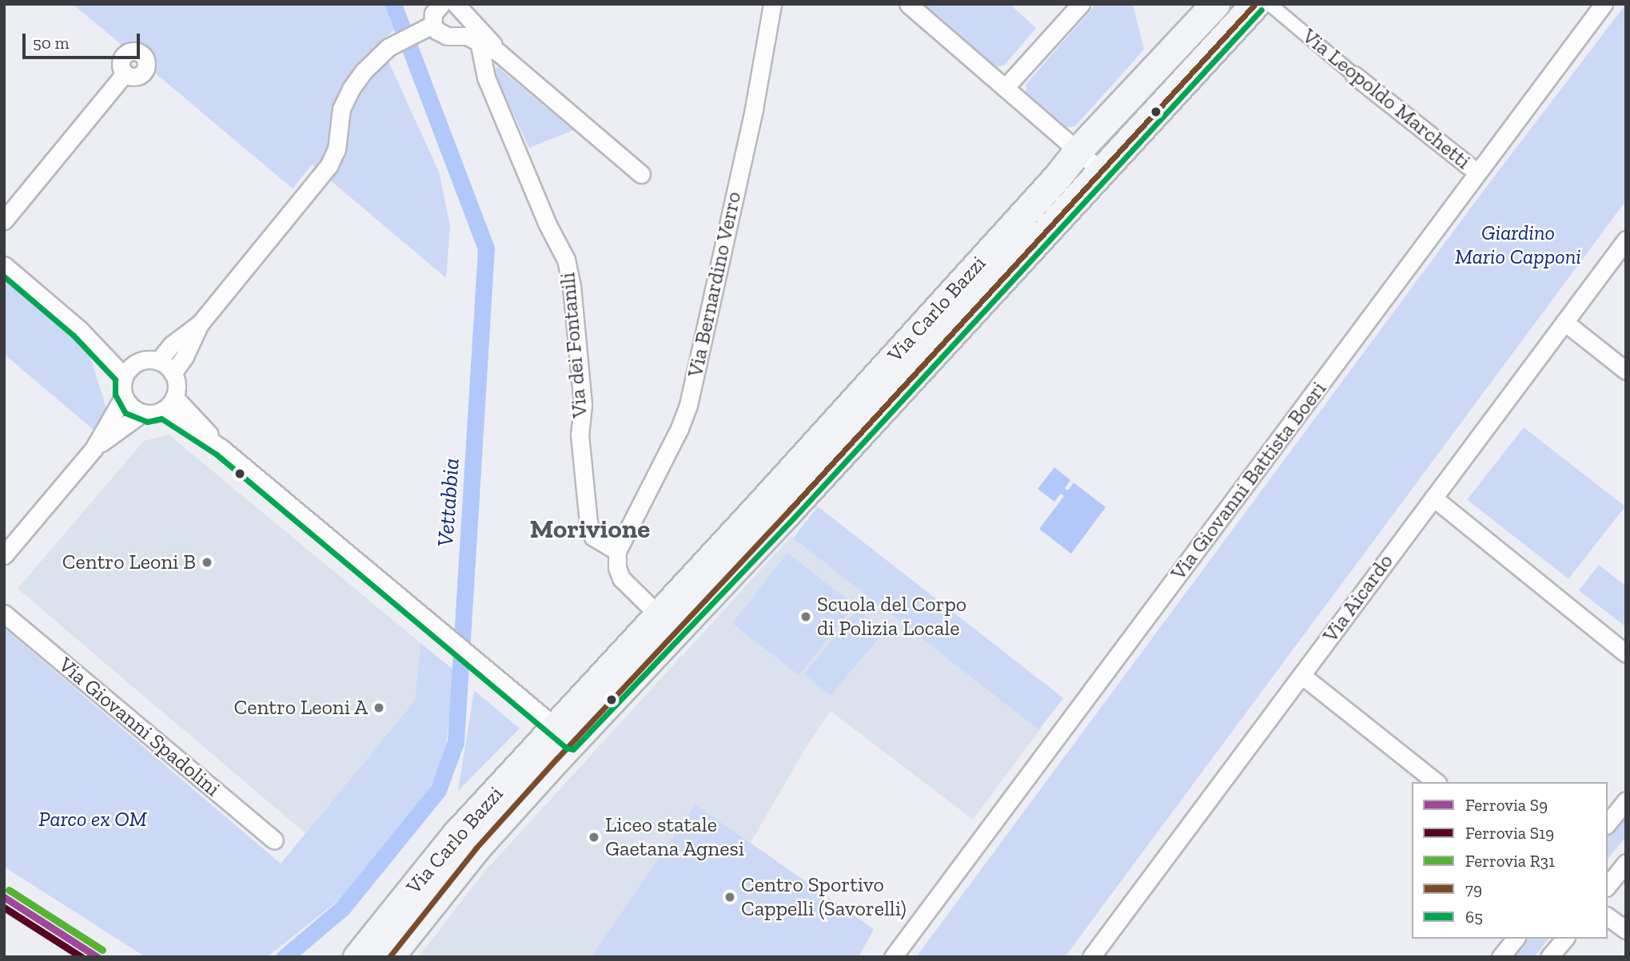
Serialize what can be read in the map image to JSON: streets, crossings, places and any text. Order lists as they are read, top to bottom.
{
  "streets": {
    "main road": ["Via Carlo Bazzi"],
    "street": [
      "Via Leopoldo Marchetti",
      "Via Bernardino Verro",
      "Via dei Fontanili",
      "Via Giovanni Battista Boeri",
      "Via Aicardo",
      "Via Giovanni Spadolini"
    ]
  },
  "crossings": [
    ["Via Leopoldo Marchetti", "Via Giovanni Battista Boeri"],
    ["Via Bernardino Verro", "Via dei Fontanili"]
  ],
  "districts": ["Morivione"],
  "water": ["Vettabbia"],
  "parks": ["Giardino Mario Capponi", "Parco ex OM"],
  "places": [
    "Centro Leoni B",
    "Scuola del Corpo di Polizia Locale",
    "Centro Leoni A",
    "Liceo statale Gaetana Agnesi",
    "Centro Sportivo Cappelli (Savorelli)"
  ],
  "lines": [
    "transit line 79",
    "transit line 65",
    "rail line R31",
    "rail line S9",
    "rail line S19"
  ],
  "legend": [
    "Ferrovia S9",
    "Ferrovia S19",
    "Ferrovia R31",
    "79",
    "65"
  ],
  "scale_bar": "50 m"
}
